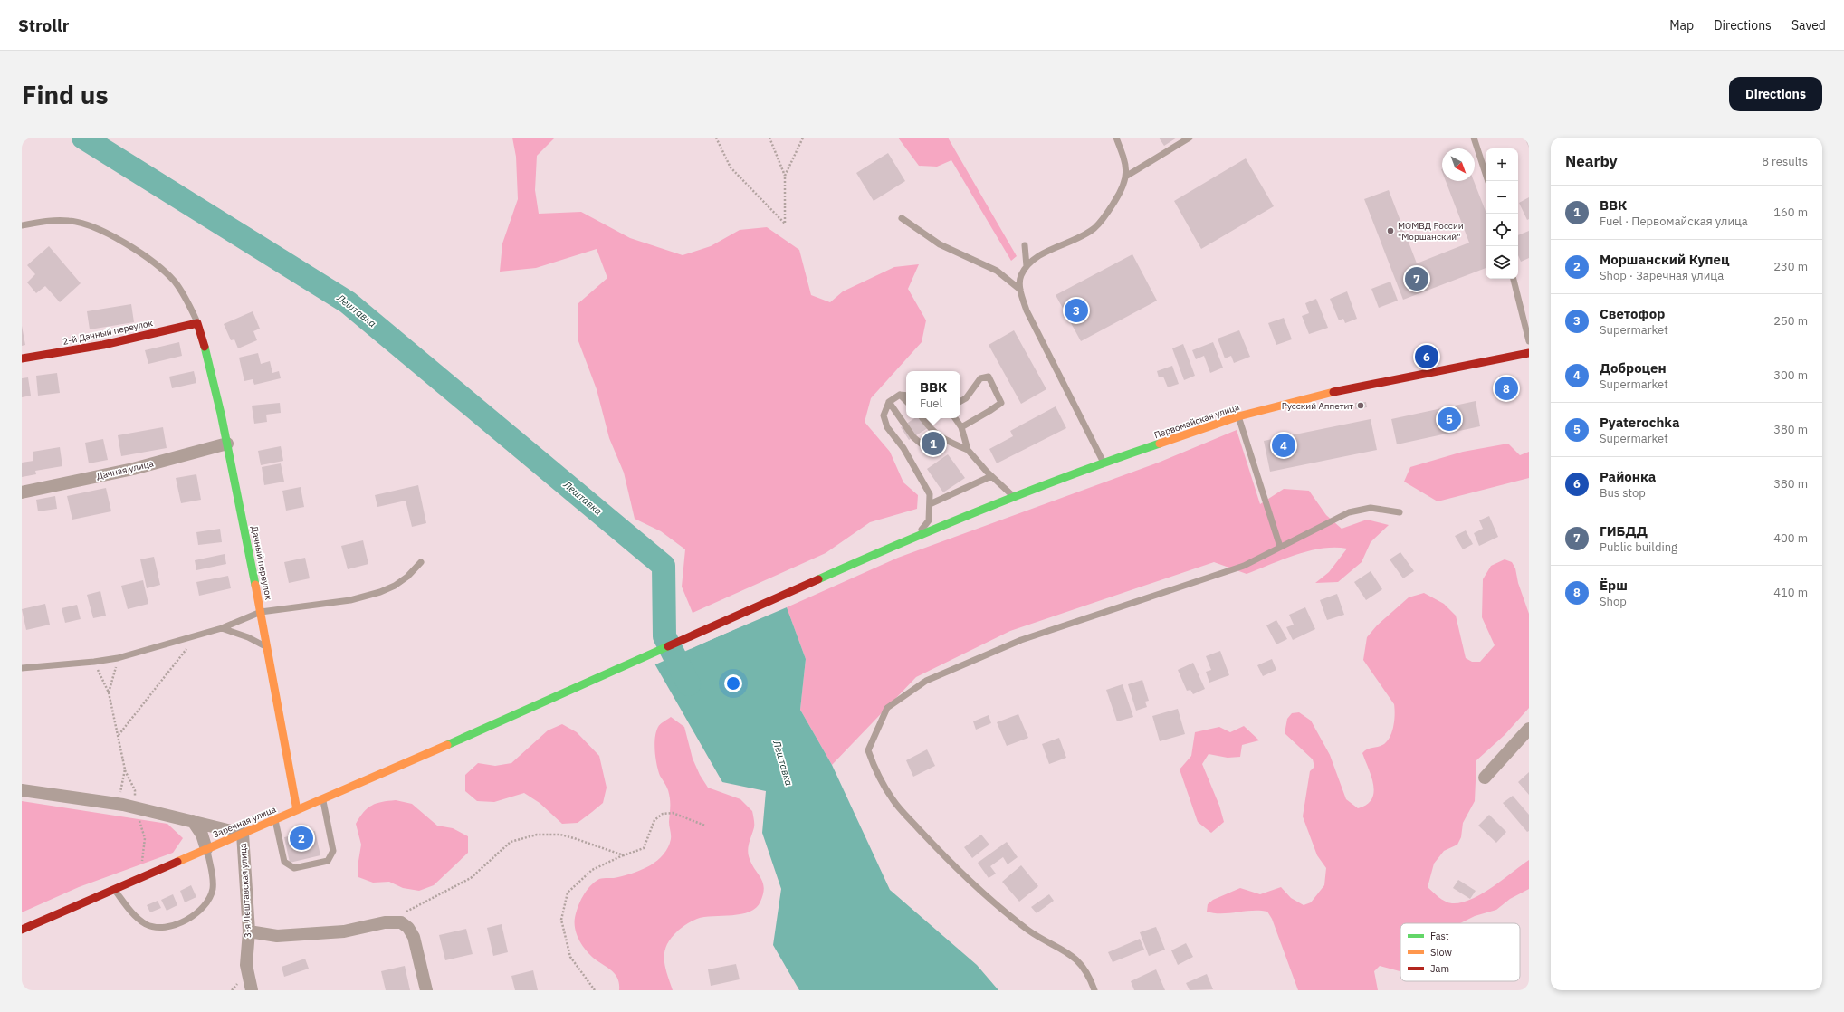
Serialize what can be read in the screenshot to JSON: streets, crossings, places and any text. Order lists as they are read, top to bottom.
{
  "streets": {
    "main road": [
      "2-й Дачный переулок",
      "Первомайская улица",
      "Дачный переулок",
      "Заречная улица"
    ],
    "street": ["Дачная улица", "3-я Лештавская улица"]
  },
  "crossings": [
    ["2-й Дачный переулок", "Дачный переулок"],
    ["Первомайская улица", "Заречная улица"],
    ["Дачная улица", "Дачный переулок"],
    ["Дачный переулок", "Заречная улица"],
    ["Заречная улица", "3-я Лештавская улица"]
  ],
  "water": ["Лештавка"],
  "places": ["МОМВД России \"Моршанский\"", "Русский Аппетит"],
  "legend": ["Fast", "Slow", "Jam"],
  "north": "bottom right",
  "page": {
    "header": "Strollr",
    "nav": ["Map", "Directions", "Saved"],
    "buttons": "Directions",
    "title": "Find us",
    "heading": ["Nearby", "8 results"],
    "map_buttons": ["+", "−"],
    "list": [
      {
        "mark": "1",
        "name": "ВВК",
        "note": "Fuel · Первомайская улица",
        "value": "160 m"
      },
      {
        "mark": "2",
        "name": "Моршанский Купец",
        "note": "Shop · Заречная улица",
        "value": "230 m"
      },
      {
        "mark": "3",
        "name": "Светофор",
        "note": "Supermarket",
        "value": "250 m"
      },
      {
        "mark": "4",
        "name": "Доброцен",
        "note": "Supermarket",
        "value": "300 m"
      },
      {
        "mark": "5",
        "name": "Pyaterochka",
        "note": "Supermarket",
        "value": "380 m"
      },
      {
        "mark": "6",
        "name": "Районка",
        "note": "Bus stop",
        "value": "380 m"
      },
      {
        "mark": "7",
        "name": "ГИБДД",
        "note": "Public building",
        "value": "400 m"
      },
      {
        "mark": "8",
        "name": "Ёрш",
        "note": "Shop",
        "value": "410 m"
      }
    ],
    "pins": [
      "7",
      "3",
      "6",
      "8",
      "5",
      "1",
      "4",
      "2"
    ],
    "popup": ["ВВК", "Fuel"]
  }
}
